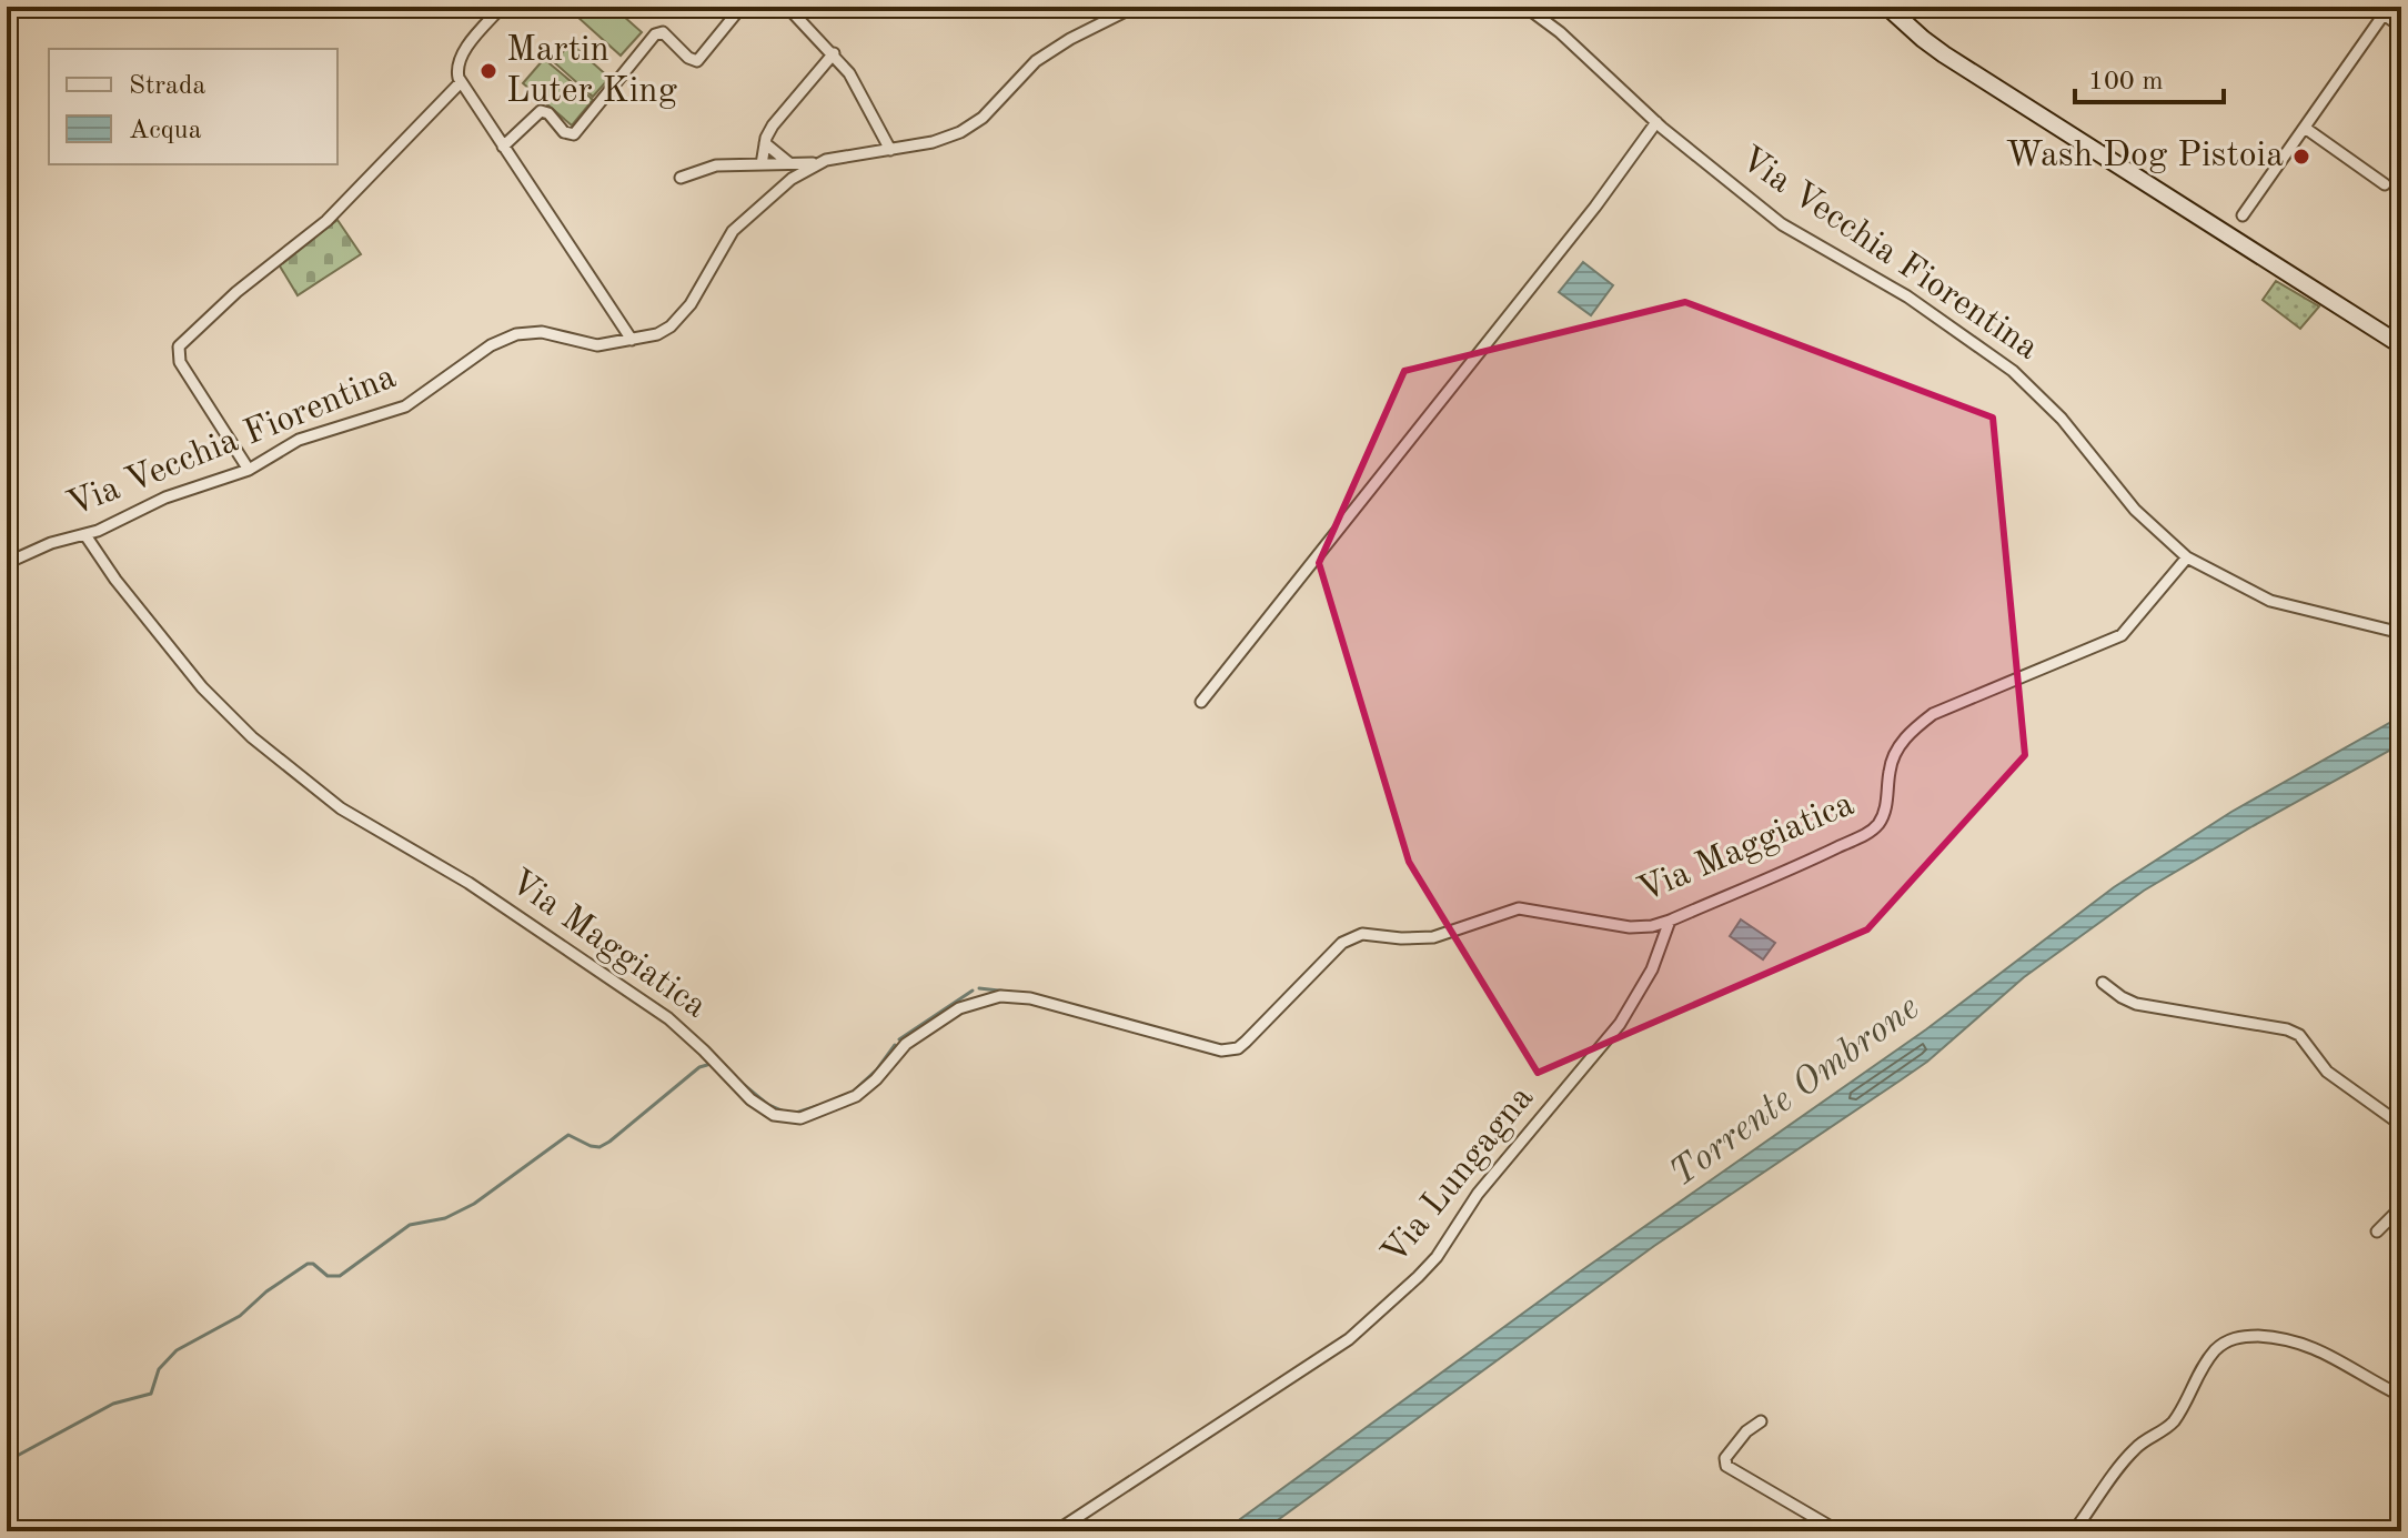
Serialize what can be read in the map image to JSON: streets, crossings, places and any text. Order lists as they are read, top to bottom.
{
  "streets": {
    "street": ["Via Vecchia Fiorentina", "Via Maggiatica", "Via Lungagna"]
  },
  "crossings": [
    ["Via Vecchia Fiorentina", "Via Maggiatica"],
    ["Via Maggiatica", "Via Lungagna"]
  ],
  "water": ["Torrente Ombrone"],
  "places": ["Martin Luter King", "Wash Dog Pistoia"],
  "legend": ["Strada", "Acqua"],
  "scale_bar": "100 m"
}
